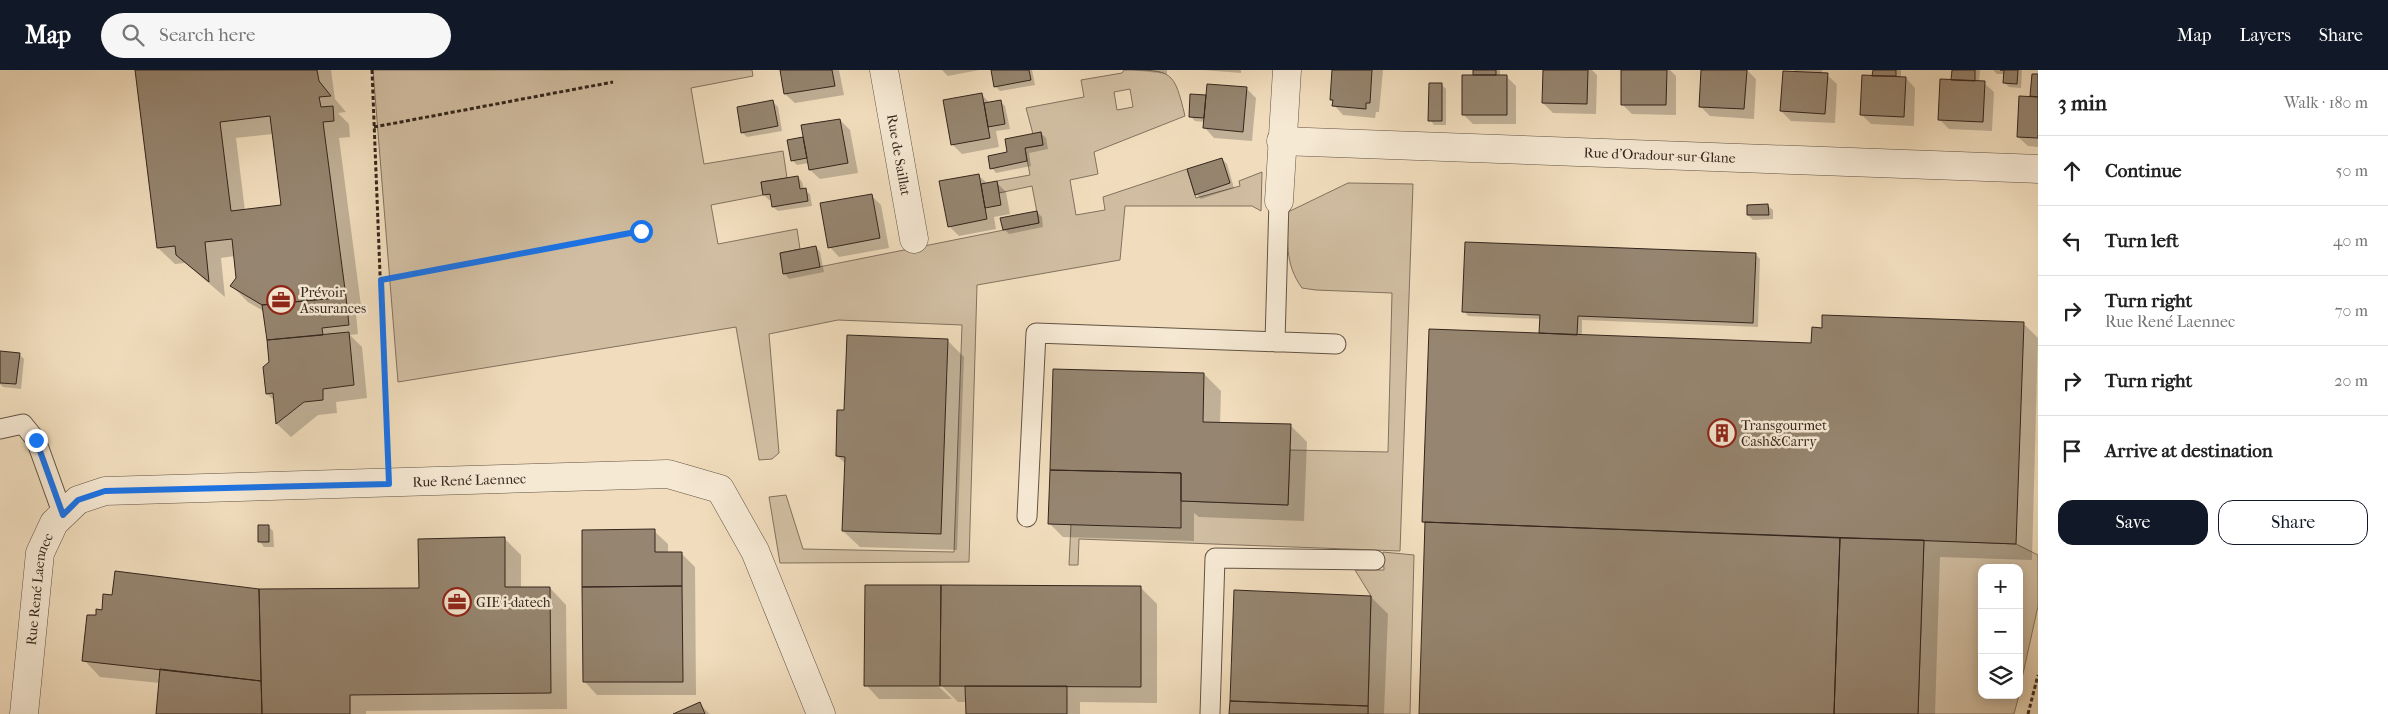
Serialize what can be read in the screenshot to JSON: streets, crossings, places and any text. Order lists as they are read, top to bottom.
{
  "streets": {
    "street": ["Rue de Saillat", "Rue d'Oradour-sur-Glane", "Rue René Laennec"]
  },
  "places": {
    "office": ["Prévoir Assurances", "GIE i-datech"],
    "building": ["Transgourmet Cash&Carry"]
  },
  "page": {
    "header": "Map",
    "search": "Search here",
    "nav": ["Map", "Layers", "Share"],
    "heading": ["3 min", "Walk · 180 m"],
    "list": [
      ["Continue", "50 m"],
      ["Turn left", "40 m"],
      ["Turn right", "Rue René Laennec", "70 m"],
      ["Turn right", "20 m"],
      "Arrive at destination"
    ],
    "buttons": ["Save", "Share"],
    "map_buttons": ["+", "−"]
  }
}
